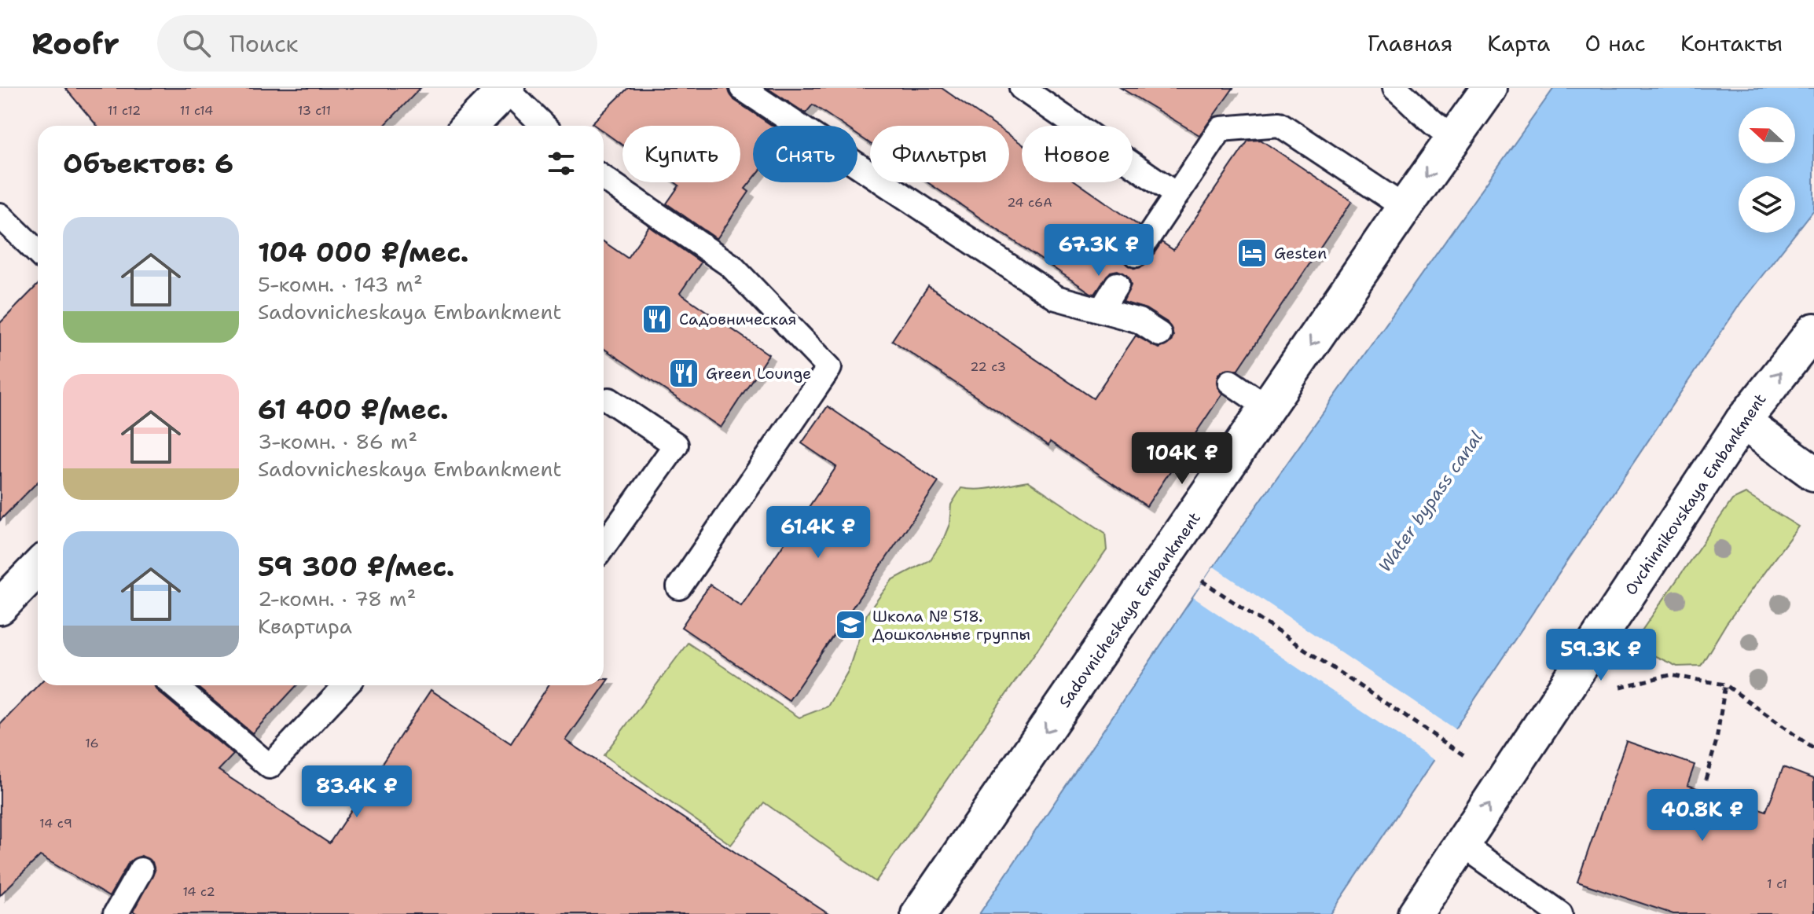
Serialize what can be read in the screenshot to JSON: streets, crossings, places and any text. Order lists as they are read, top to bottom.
{
  "streets": {
    "street": ["Ovchinnikovskaya Embankment", "Sadovnicheskaya Embankment"]
  },
  "one_way": ["Ovchinnikovskaya Embankment", "Sadovnicheskaya Embankment"],
  "water": ["Water bypass canal"],
  "places": {
    "hotel": ["Gesten"],
    "restaurant": ["Садовническая", "Green Lounge"],
    "school or university": ["Школа № 518. Дошкольные группы"]
  },
  "house_numbers": [
    "11 с12",
    "11 с14",
    "13 с11",
    "24 с6А",
    "22 с3",
    "16",
    "14 с9",
    "1 с1",
    "14 с2"
  ],
  "north": "left",
  "page": {
    "header": "Roofr",
    "search": "Поиск",
    "nav": [
      "Главная",
      "Карта",
      "О нас",
      "Контакты"
    ],
    "chip": [
      "Купить",
      "Снять",
      "Фильтры",
      "Новое"
    ],
    "heading": "Объектов: 6",
    "list": [
      {
        "name": "104 000 ₽/мес.",
        "note": "5-комн. · 143 m² · Sadovnicheskaya Embankment"
      },
      {
        "name": "61 400 ₽/мес.",
        "note": "3-комн. · 86 m² · Sadovnicheskaya Embankment"
      },
      {
        "name": "59 300 ₽/мес.",
        "note": "2-комн. · 78 m² · Квартира"
      }
    ],
    "price": [
      "67.3K ₽",
      "104K ₽",
      "61.4K ₽",
      "59.3K ₽",
      "83.4K ₽",
      "40.8K ₽"
    ]
  }
}
